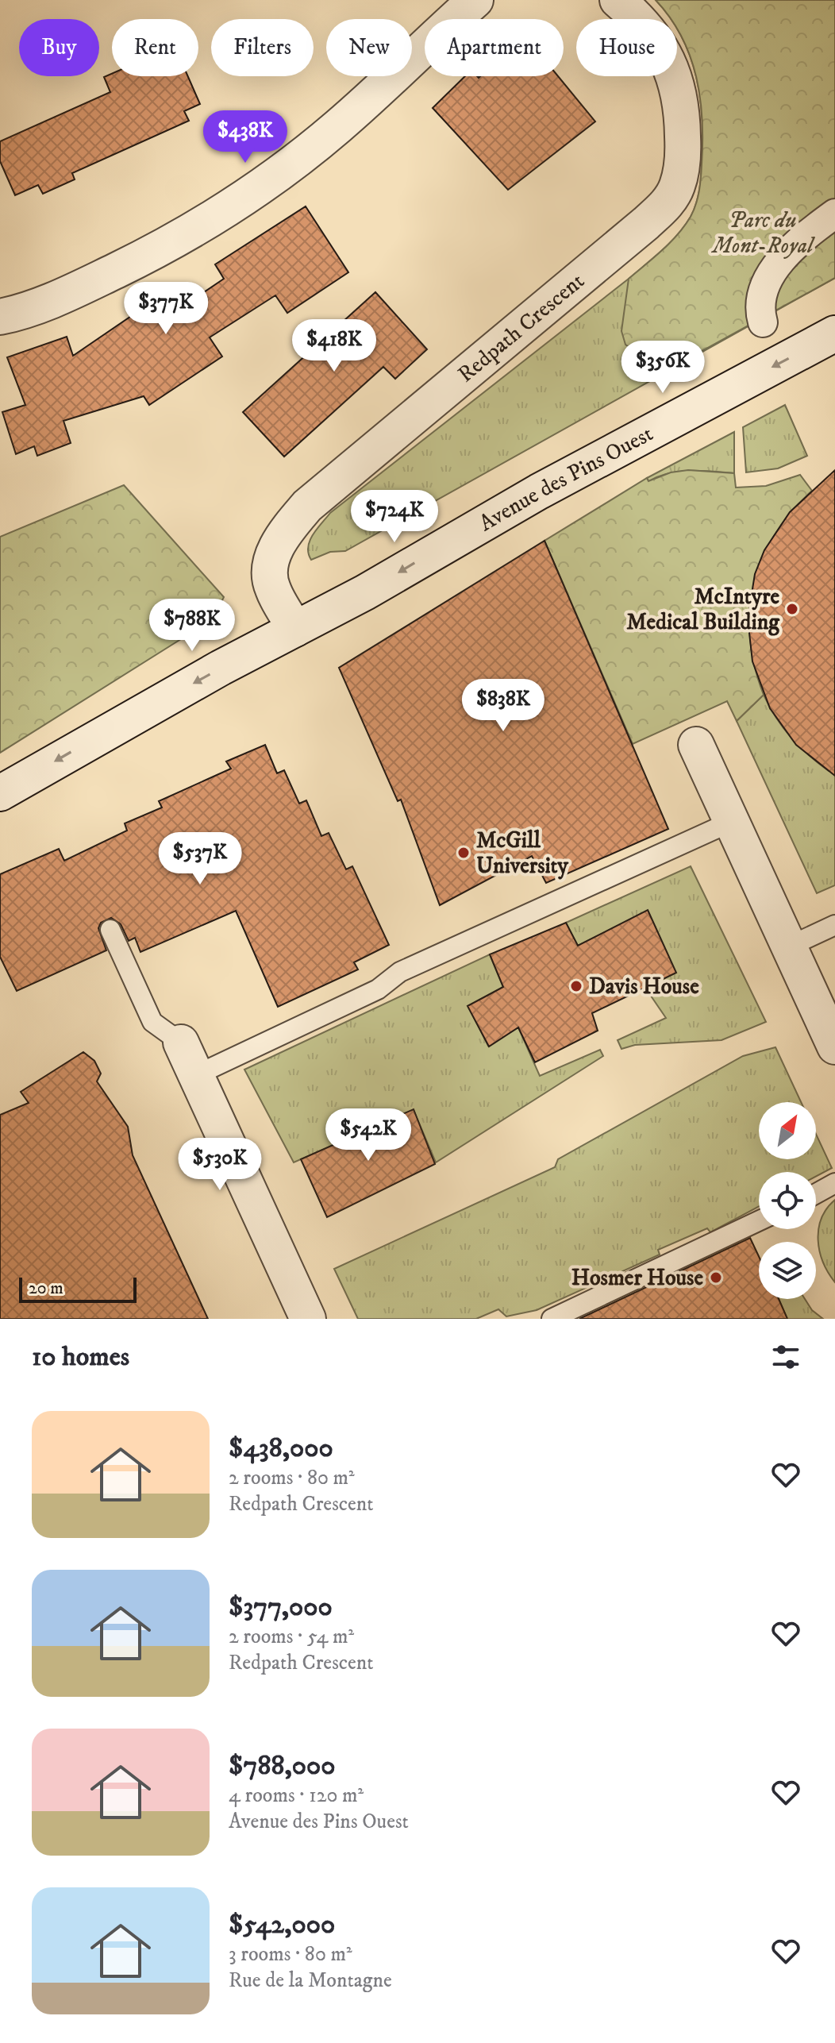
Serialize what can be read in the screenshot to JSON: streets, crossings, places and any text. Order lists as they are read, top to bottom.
{
  "streets": {
    "street": ["Redpath Crescent", "Avenue des Pins Ouest"]
  },
  "crossings": [
    ["Redpath Crescent", "Avenue des Pins Ouest"]
  ],
  "one_way": ["Avenue des Pins Ouest"],
  "parks": ["Parc du Mont-Royal"],
  "places": [
    "McIntyre Medical Building",
    "McGill University",
    "Davis House",
    "Hosmer House"
  ],
  "scale_bar": "20 m",
  "north": "top right",
  "page": {
    "chip": [
      "Buy",
      "Rent",
      "Filters",
      "New",
      "Apartment",
      "House"
    ],
    "price": [
      "$438K",
      "$377K",
      "$418K",
      "$356K",
      "$724K",
      "$788K",
      "$838K",
      "$537K",
      "$542K",
      "$530K"
    ],
    "scale": "20 m",
    "heading": "10 homes",
    "list": [
      {
        "name": "$438,000",
        "note": "2 rooms · 80 m² · Redpath Crescent"
      },
      {
        "name": "$377,000",
        "note": "2 rooms · 54 m² · Redpath Crescent"
      },
      {
        "name": "$788,000",
        "note": "4 rooms · 120 m² · Avenue des Pins Ouest"
      },
      {
        "name": "$542,000",
        "note": "3 rooms · 80 m² · Rue de la Montagne"
      }
    ]
  }
}
